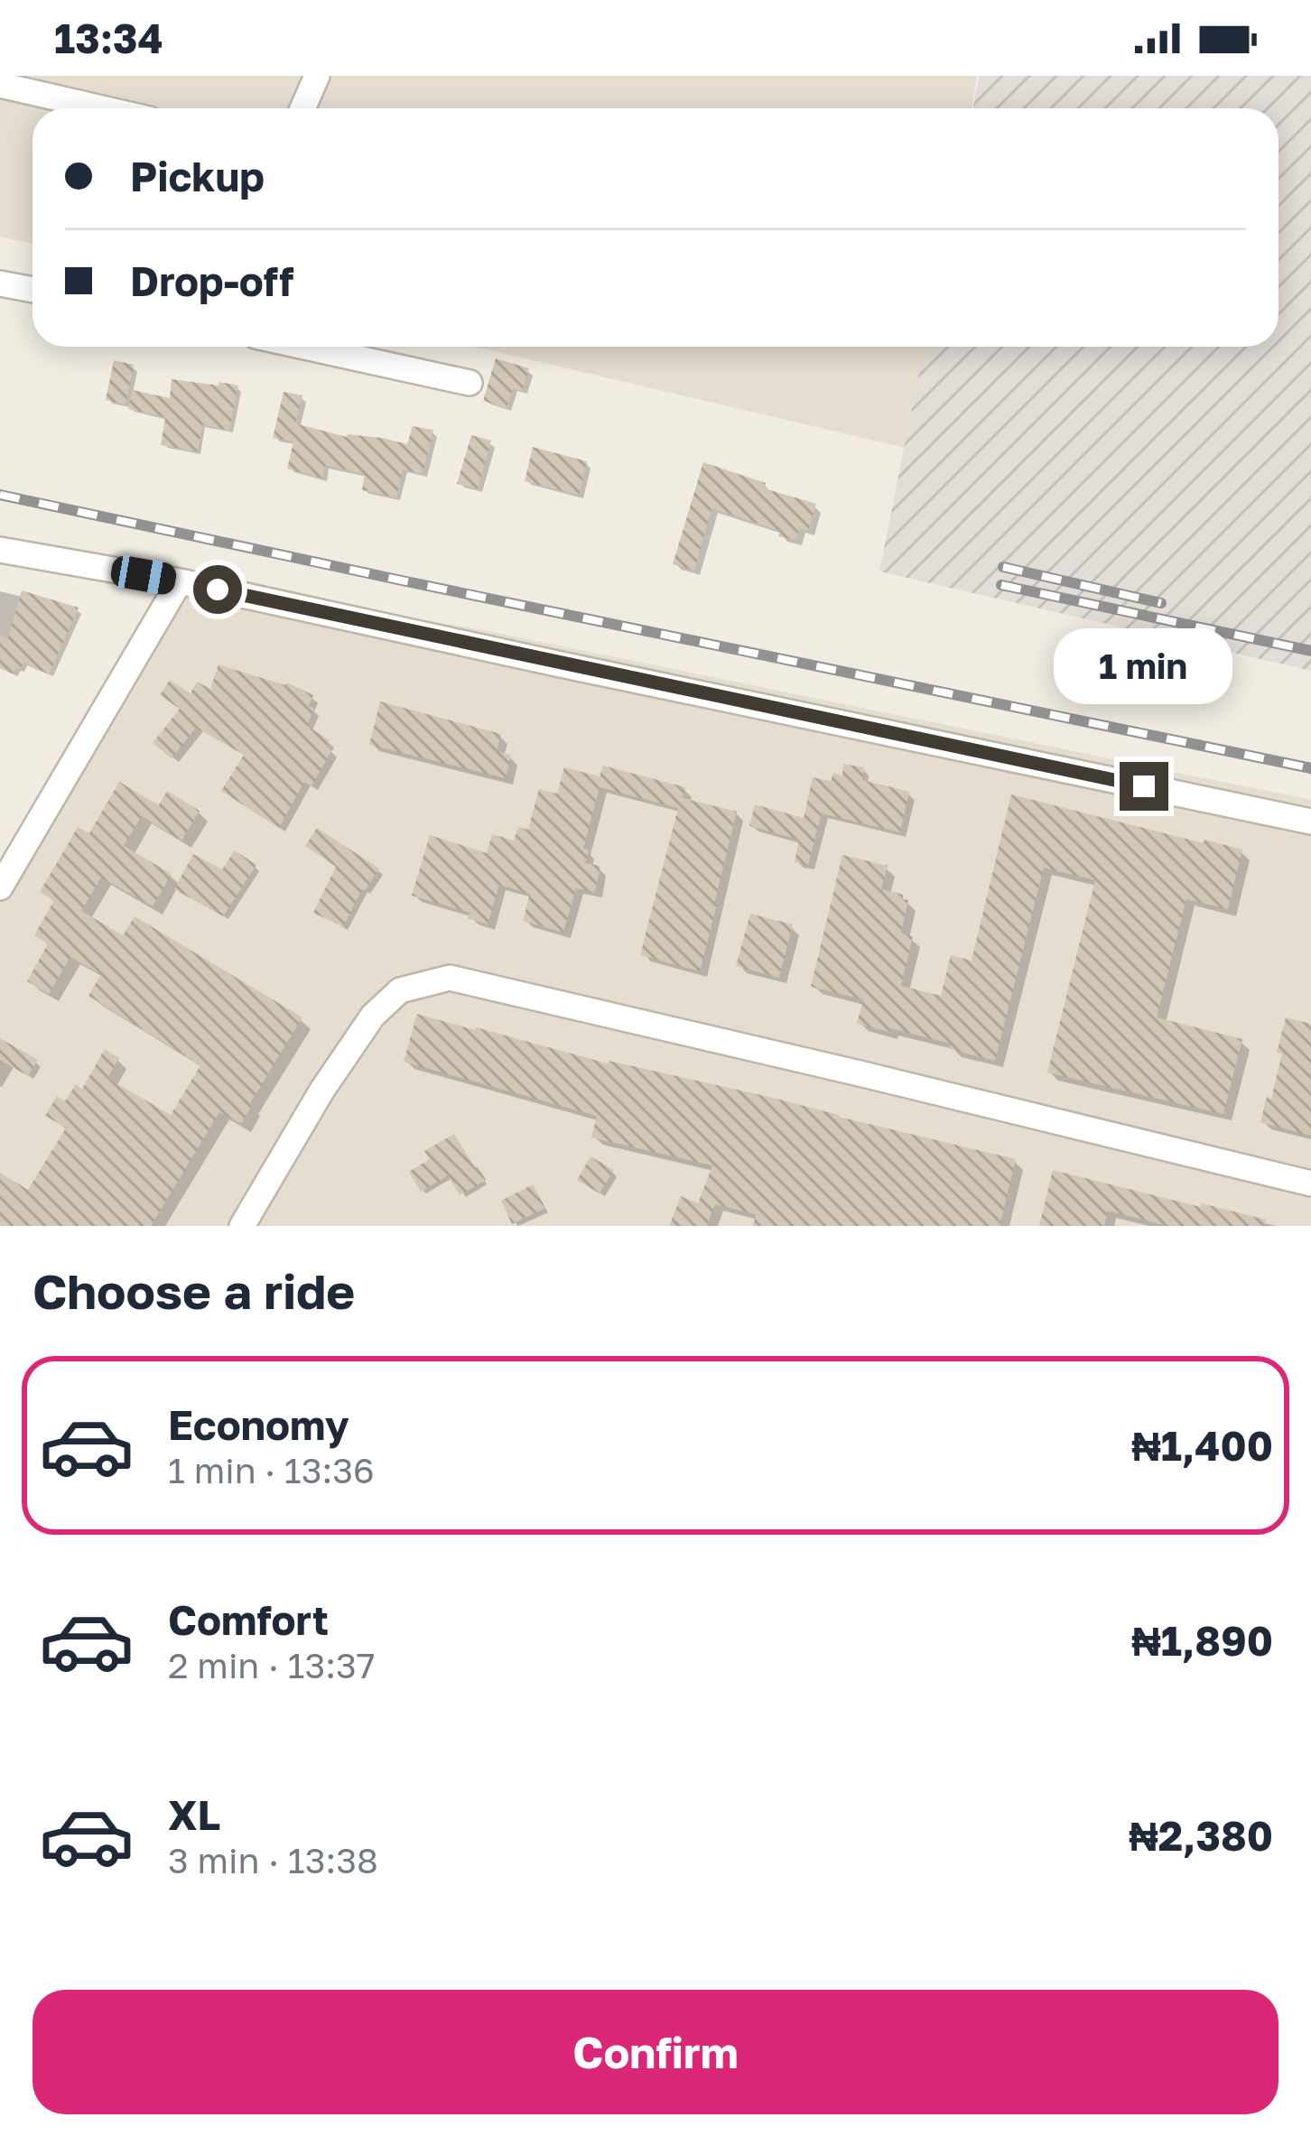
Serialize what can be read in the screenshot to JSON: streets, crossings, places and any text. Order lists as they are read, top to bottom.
{
  "page": {
    "status": "13:34",
    "banner": ["Pickup", "Drop-off"],
    "bubble": "1 min",
    "heading": "Choose a ride",
    "list": [
      {
        "name": "Economy",
        "note": "1 min · 13:36",
        "value": "₦1,400"
      },
      {
        "name": "Comfort",
        "note": "2 min · 13:37",
        "value": "₦1,890"
      },
      {
        "name": "XL",
        "note": "3 min · 13:38",
        "value": "₦2,380"
      }
    ],
    "buttons": "Confirm"
  }
}
